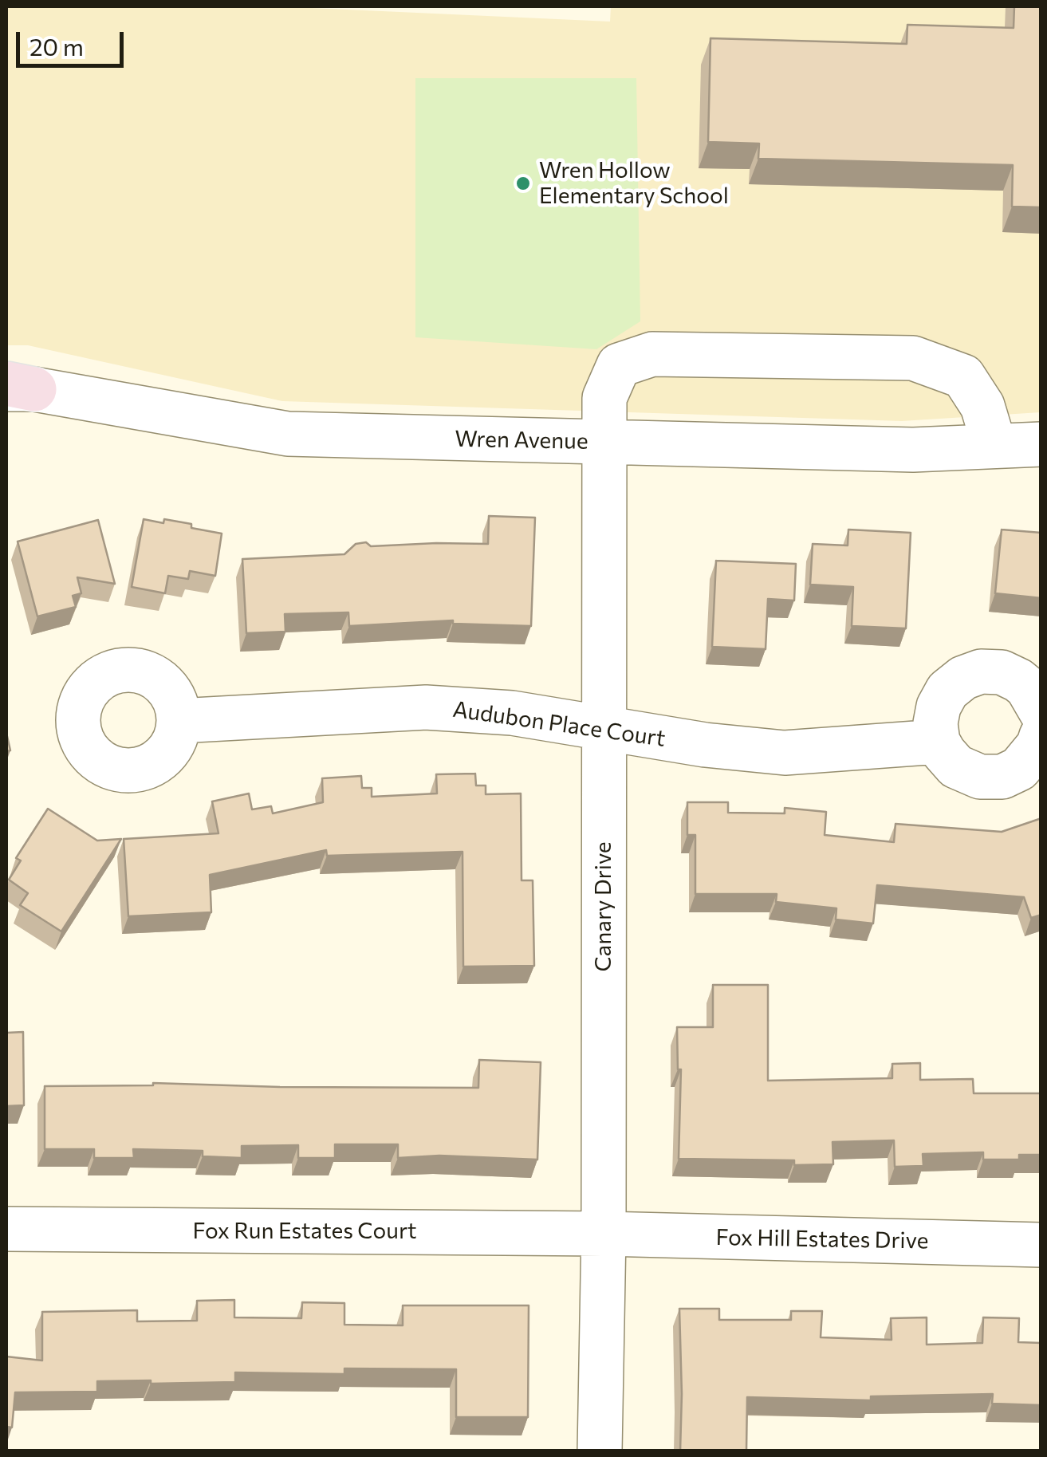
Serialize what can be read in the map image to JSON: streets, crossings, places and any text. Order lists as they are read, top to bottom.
{
  "streets": {
    "street": [
      "Wren Avenue",
      "Audubon Place Court",
      "Canary Drive",
      "Fox Run Estates Court",
      "Fox Hill Estates Drive"
    ]
  },
  "crossings": [
    ["Wren Avenue", "Canary Drive"],
    ["Audubon Place Court", "Canary Drive"],
    ["Canary Drive", "Fox Run Estates Court"],
    ["Canary Drive", "Fox Hill Estates Drive"],
    ["Fox Run Estates Court", "Fox Hill Estates Drive"]
  ],
  "places": ["Wren Hollow Elementary School"],
  "scale_bar": "20 m"
}
